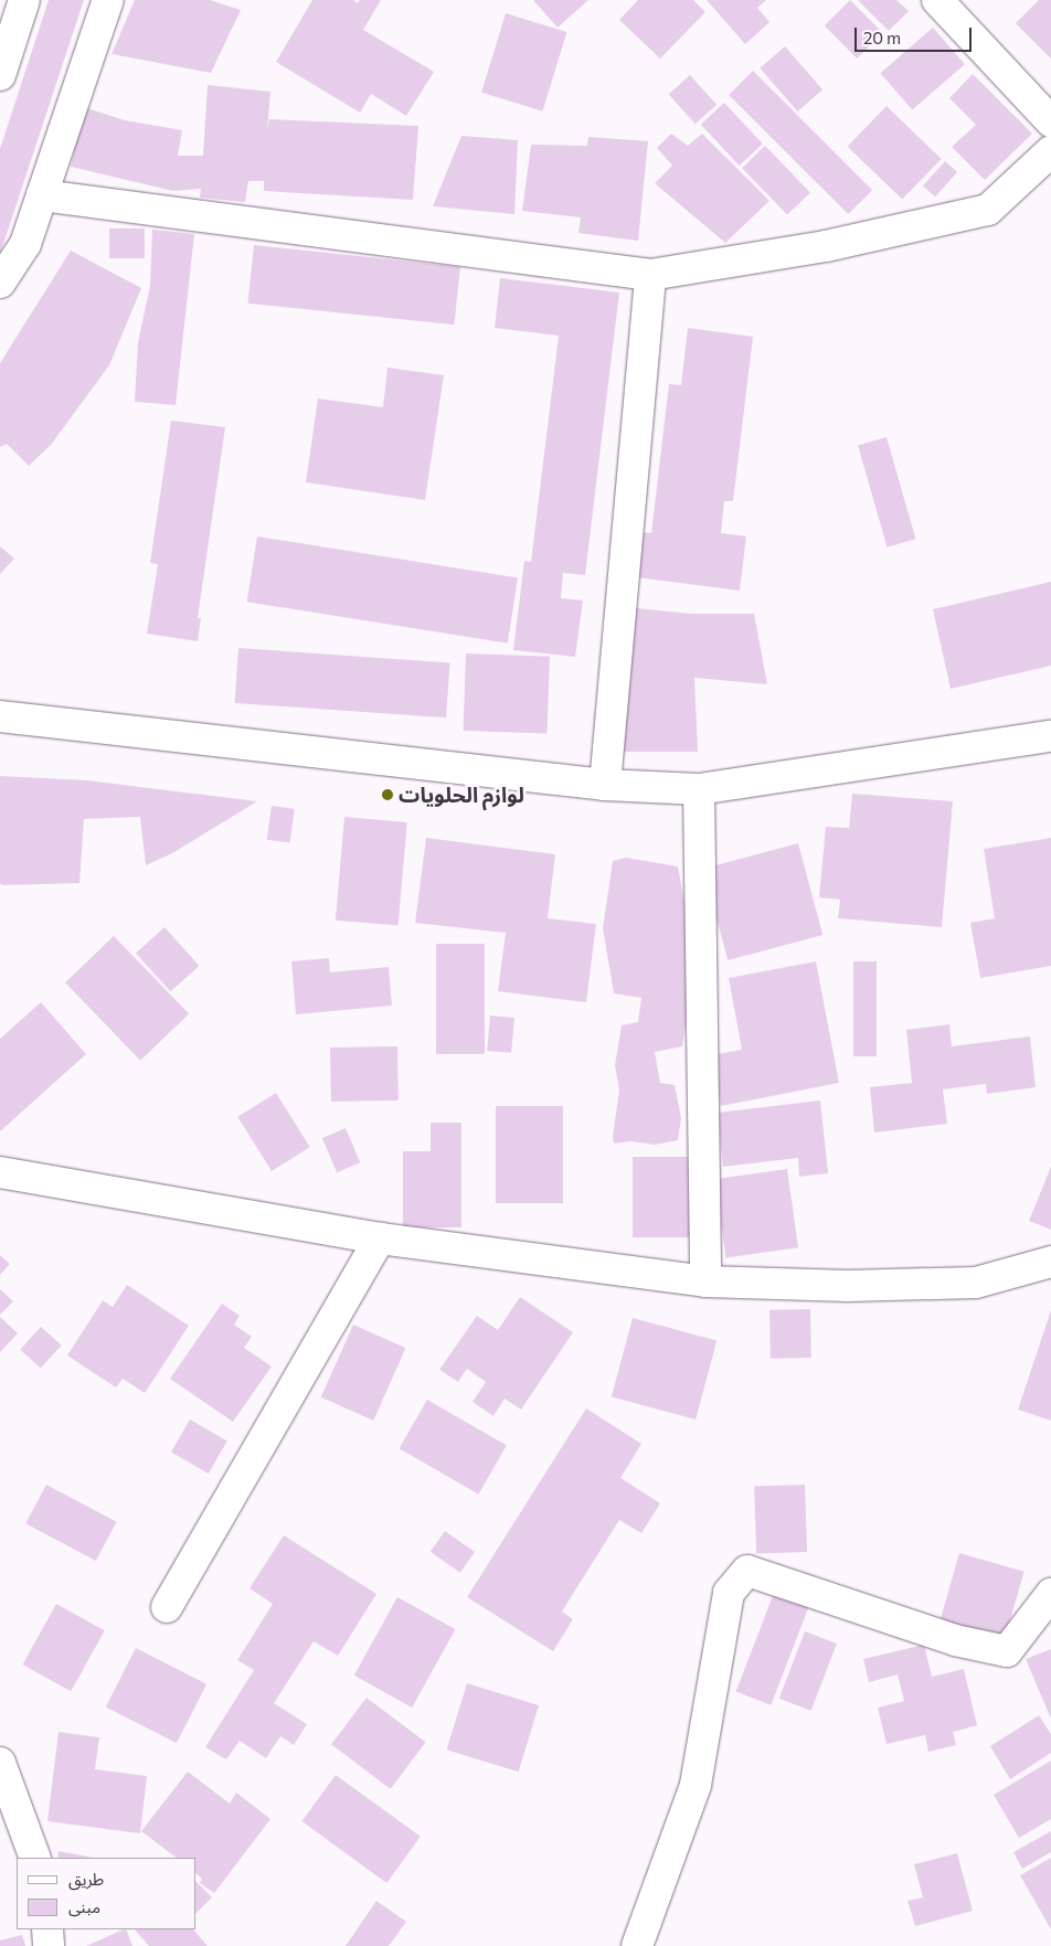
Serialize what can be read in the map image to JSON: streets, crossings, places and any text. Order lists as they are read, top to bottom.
{
  "places": ["لوازم الحلويات"],
  "legend": ["طريق", "مبنى"],
  "scale_bar": "20 m"
}
